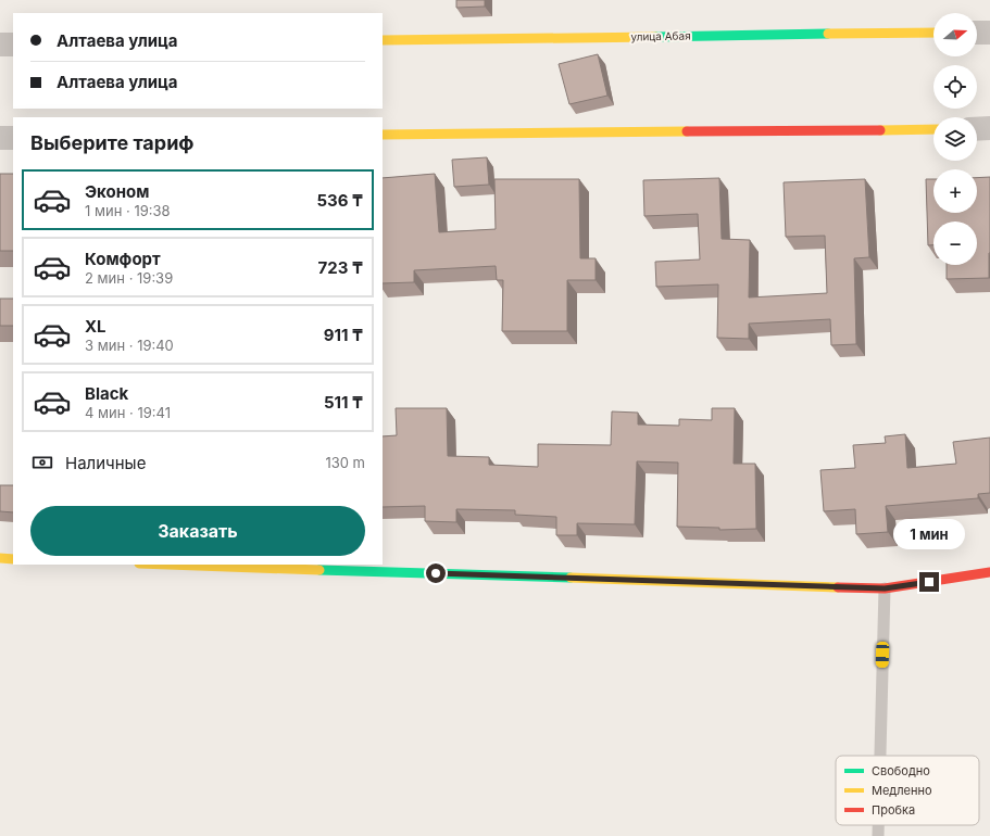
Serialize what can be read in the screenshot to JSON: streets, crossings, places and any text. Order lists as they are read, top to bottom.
{
  "streets": {
    "street": ["улица Абая"]
  },
  "legend": ["Свободно", "Медленно", "Пробка"],
  "north": "right",
  "page": {
    "map_buttons": ["+", "−"],
    "banner": ["Алтаева улица", "Алтаева улица"],
    "heading": "Выберите тариф",
    "list": [
      {
        "name": "Эконом",
        "note": "1 мин · 19:38",
        "value": "536 ₸"
      },
      {
        "name": "Комфорт",
        "note": "2 мин · 19:39",
        "value": "723 ₸"
      },
      {
        "name": "XL",
        "note": "3 мин · 19:40",
        "value": "911 ₸"
      },
      {
        "name": "Black",
        "note": "4 мин · 19:41",
        "value": "511 ₸"
      }
    ],
    "pay": ["Наличные", "130 m"],
    "buttons": "Заказать",
    "bubble": "1 мин"
  }
}
